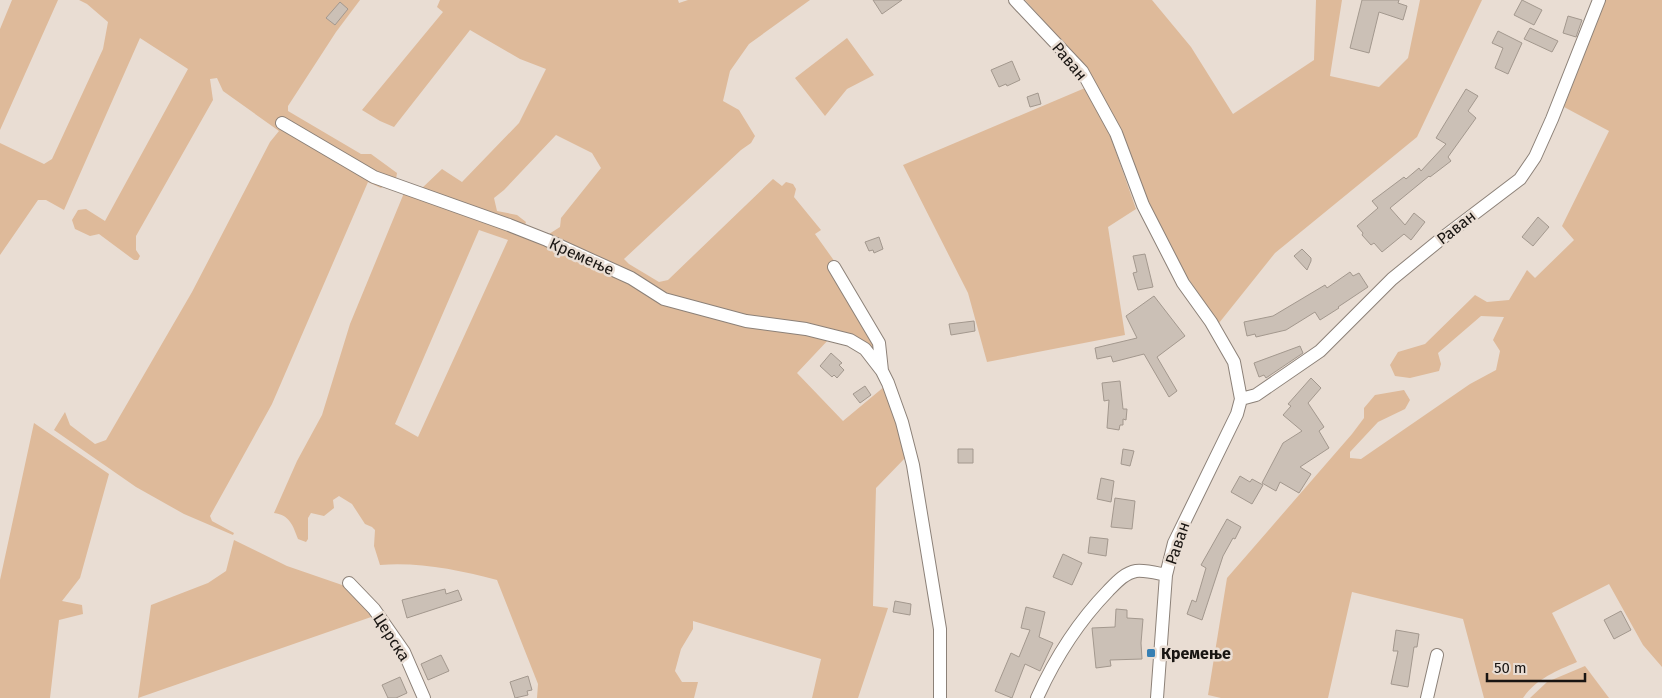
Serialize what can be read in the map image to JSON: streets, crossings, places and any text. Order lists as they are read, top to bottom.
{
  "streets": {
    "street": ["Раван", "Кремење", "Церска"]
  },
  "places": {
    "transit": ["Кремење"]
  },
  "scale_bar": "50 m"
}
